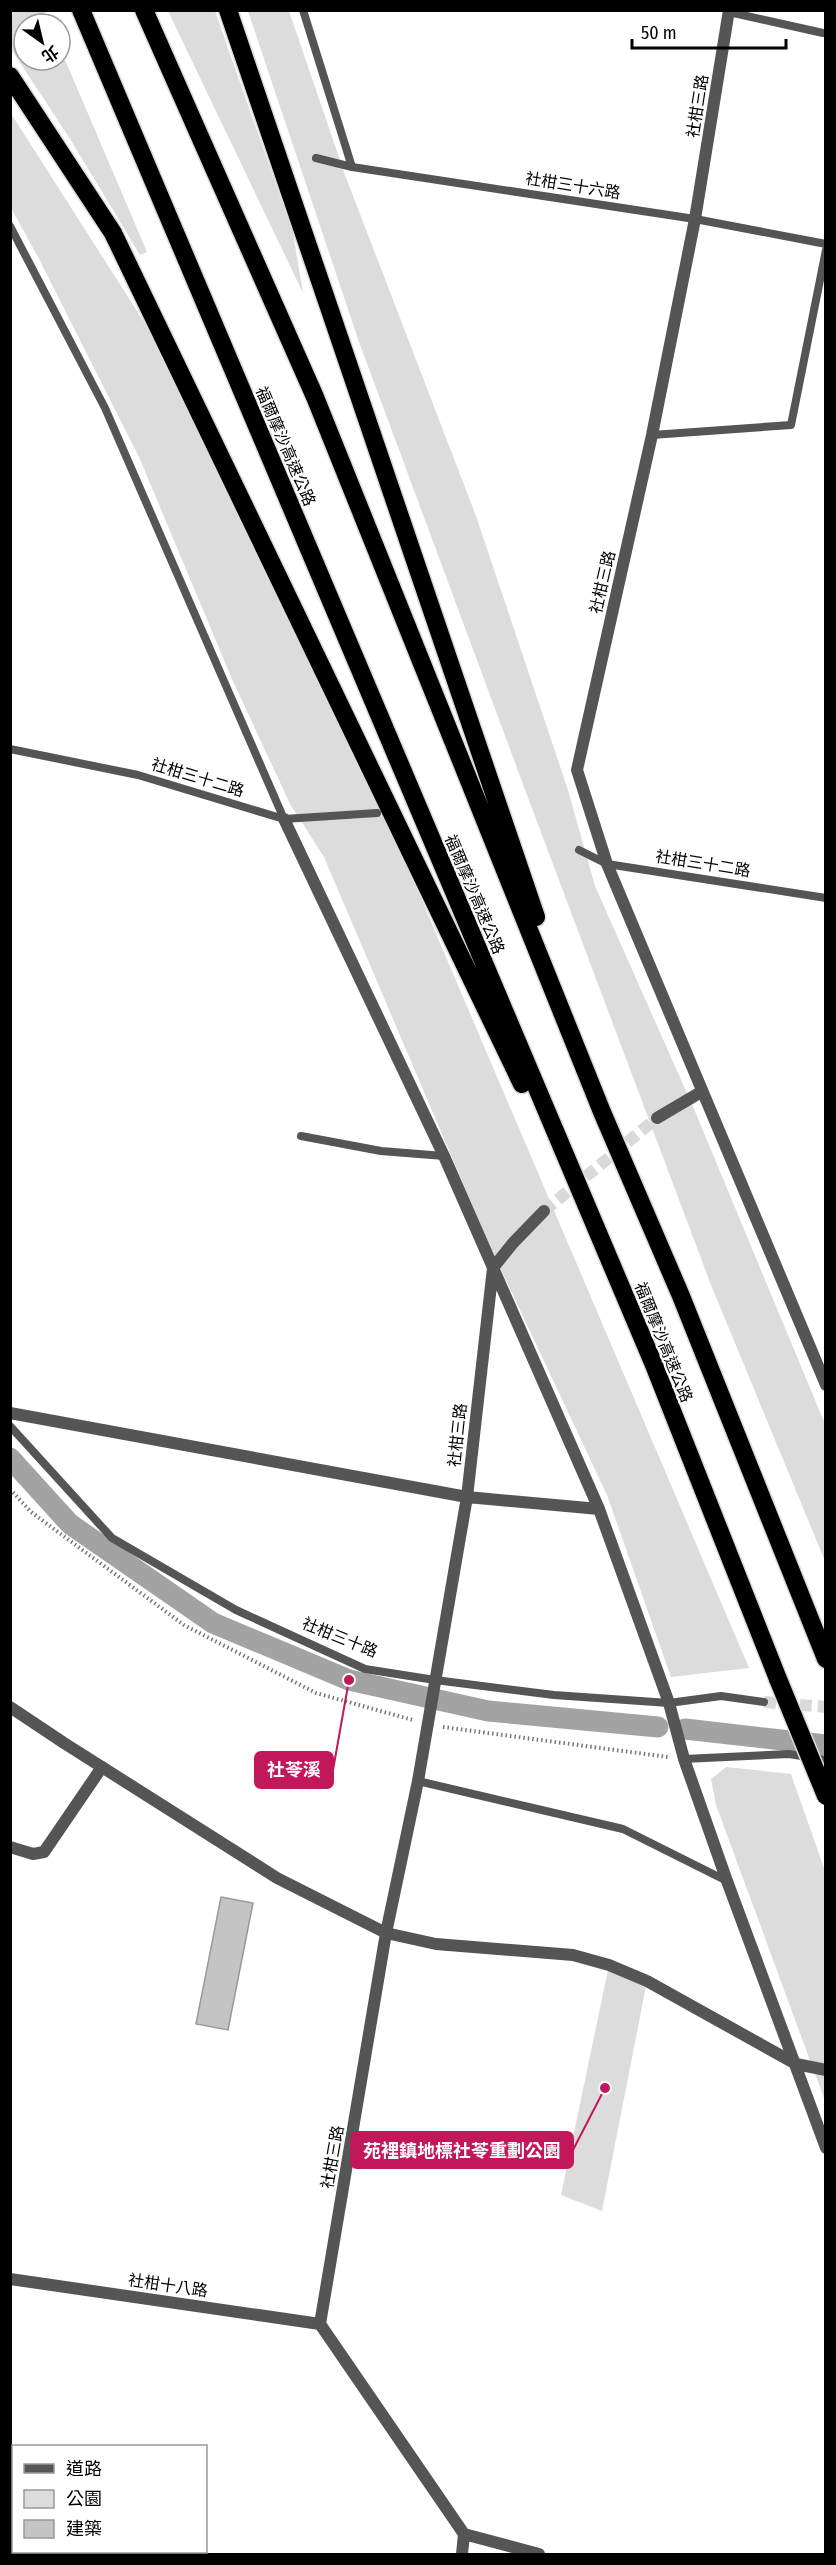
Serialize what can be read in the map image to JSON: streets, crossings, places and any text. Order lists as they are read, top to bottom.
{
  "streets": {
    "highway": ["福爾摩沙高速公路"],
    "street": ["社柑三路", "社柑十八路"],
    "lane": ["社柑三十六路", "社柑三十二路", "社柑三十路"]
  },
  "crossings": [
    ["社柑三路", "社柑三十六路"],
    ["社柑三路", "社柑三十二路"],
    ["社柑三路", "社柑三十路"],
    ["社柑三路", "社柑十八路"]
  ],
  "places": ["社苓溪", "苑裡鎮地標社苓重劃公園"],
  "legend": ["道路", "公園", "建築"],
  "scale_bar": "50 m",
  "north": "bottom right"
}
